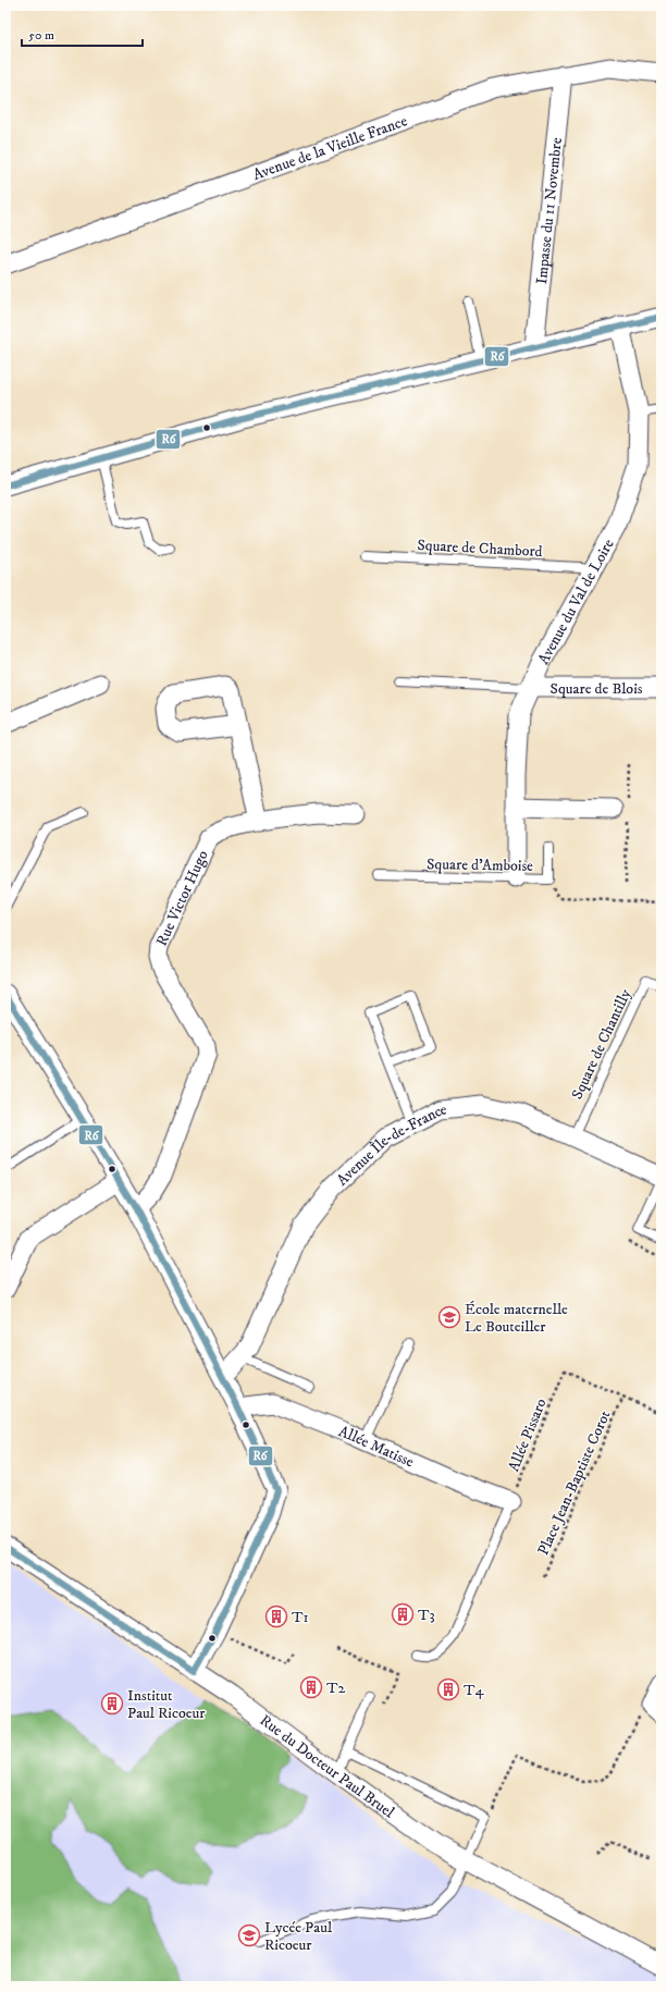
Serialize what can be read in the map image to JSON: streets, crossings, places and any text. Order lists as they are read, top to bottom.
{
  "streets": {
    "street": [
      "Avenue de la Vieille France",
      "Impasse du 11 Novembre",
      "Avenue du Val de Loire",
      "Square de Blois",
      "Rue Victor Hugo",
      "Avenue Île-de-France",
      "Allée Matisse",
      "Rue du Docteur Paul Bruel"
    ],
    "lane": ["Square de Chambord", "Square d'Amboise", "Square de Chantilly"],
    "path": ["Allée Pissaro", "Place Jean-Baptiste Corot"]
  },
  "crossings": [
    ["Avenue de la Vieille France", "Impasse du 11 Novembre"],
    ["Square de Chambord", "Avenue du Val de Loire"],
    ["Avenue du Val de Loire", "Square de Blois"],
    ["Avenue du Val de Loire", "Square d'Amboise"],
    ["Square de Chantilly", "Avenue Île-de-France"],
    ["Allée Pissaro", "Allée Matisse"],
    ["Allée Pissaro", "Place Jean-Baptiste Corot"]
  ],
  "places": {
    "school or university": ["École maternelle Le Bouteiller", "Lycée Paul Ricoeur"],
    "building": [
      "T3",
      "T1",
      "T2",
      "T4",
      "Institut Paul Ricoeur"
    ]
  },
  "lines": ["transit line R6"],
  "scale_bar": "50 m"
}
